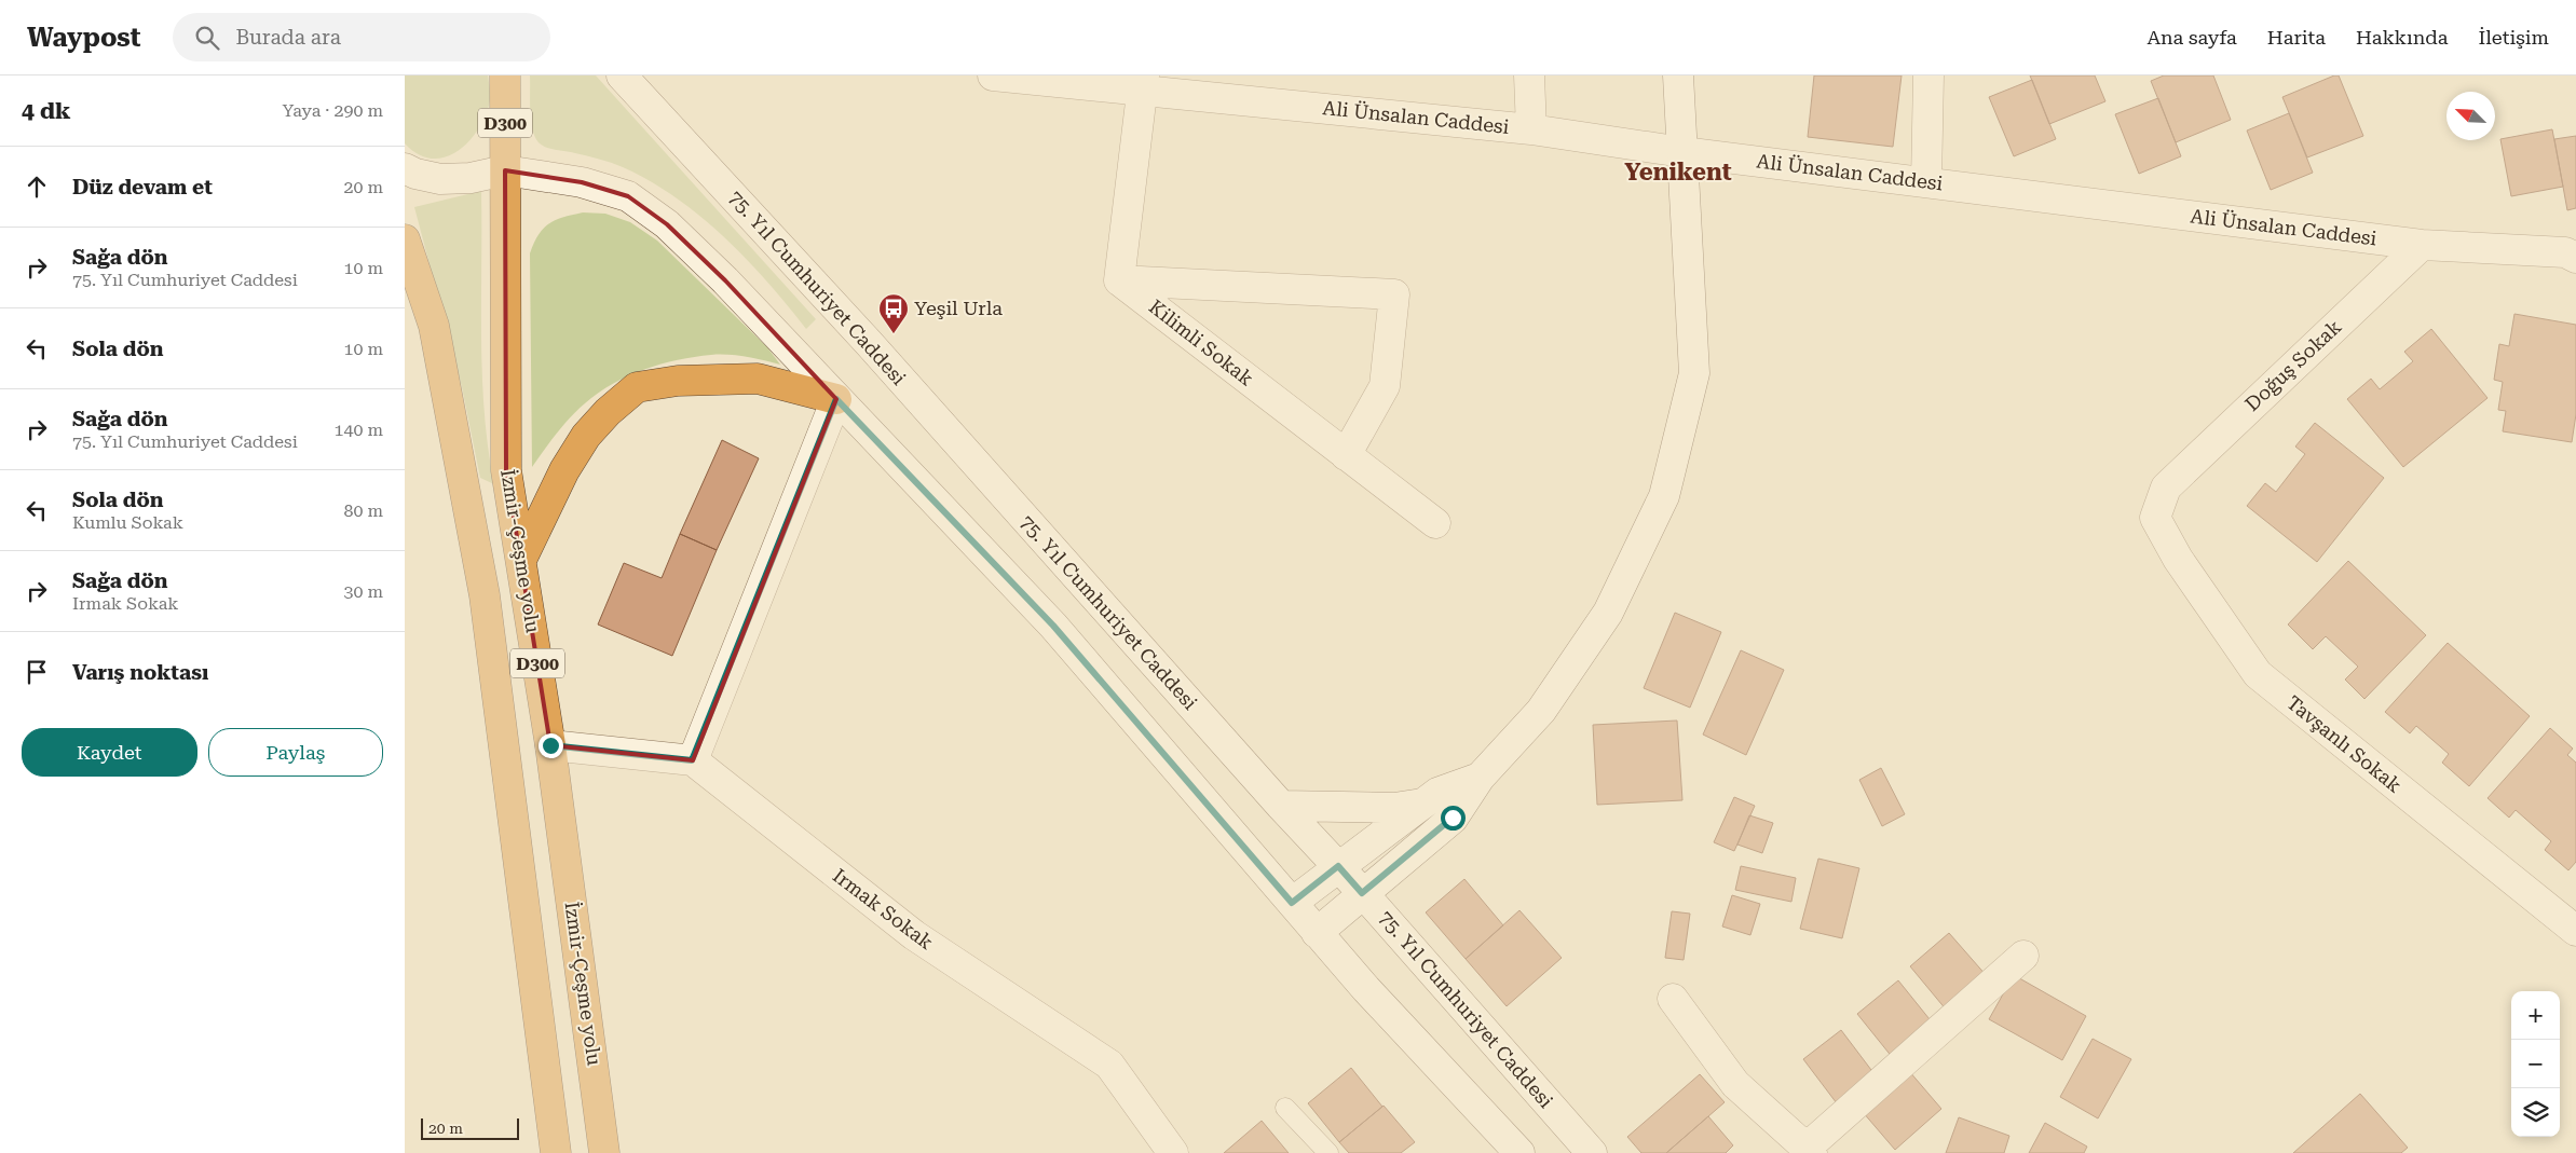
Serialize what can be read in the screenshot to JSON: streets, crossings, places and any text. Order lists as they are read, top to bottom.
{
  "streets": {
    "highway": ["D300", "İzmir-Çeşme yolu"],
    "street": [
      "Ali Ünsalan Caddesi",
      "75. Yıl Cumhuriyet Caddesi",
      "Kilimli Sokak",
      "Doğuş Sokak",
      "Tavşanlı Sokak",
      "Irmak Sokak"
    ]
  },
  "crossings": [
    ["Ali Ünsalan Caddesi", "Doğuş Sokak"],
    ["D300", "İzmir-Çeşme yolu"],
    ["Doğuş Sokak", "Tavşanlı Sokak"]
  ],
  "districts": ["Yenikent"],
  "places": {
    "bus stop": ["Yeşil Urla"]
  },
  "scale_bar": "20 m",
  "north": "top left",
  "page": {
    "header": "Waypost",
    "search": "Burada ara",
    "nav": [
      "Ana sayfa",
      "Harita",
      "Hakkında",
      "İletişim"
    ],
    "heading": ["4 dk", "Yaya · 290 m"],
    "list": [
      ["Düz devam et", "20 m"],
      ["Sağa dön", "75. Yıl Cumhuriyet Caddesi", "10 m"],
      ["Sola dön", "10 m"],
      ["Sağa dön", "75. Yıl Cumhuriyet Caddesi", "140 m"],
      ["Sola dön", "Kumlu Sokak", "80 m"],
      ["Sağa dön", "Irmak Sokak", "30 m"],
      "Varış noktası"
    ],
    "buttons": ["Kaydet", "Paylaş"],
    "map_buttons": ["+", "−"],
    "scale": "20 m"
  }
}
